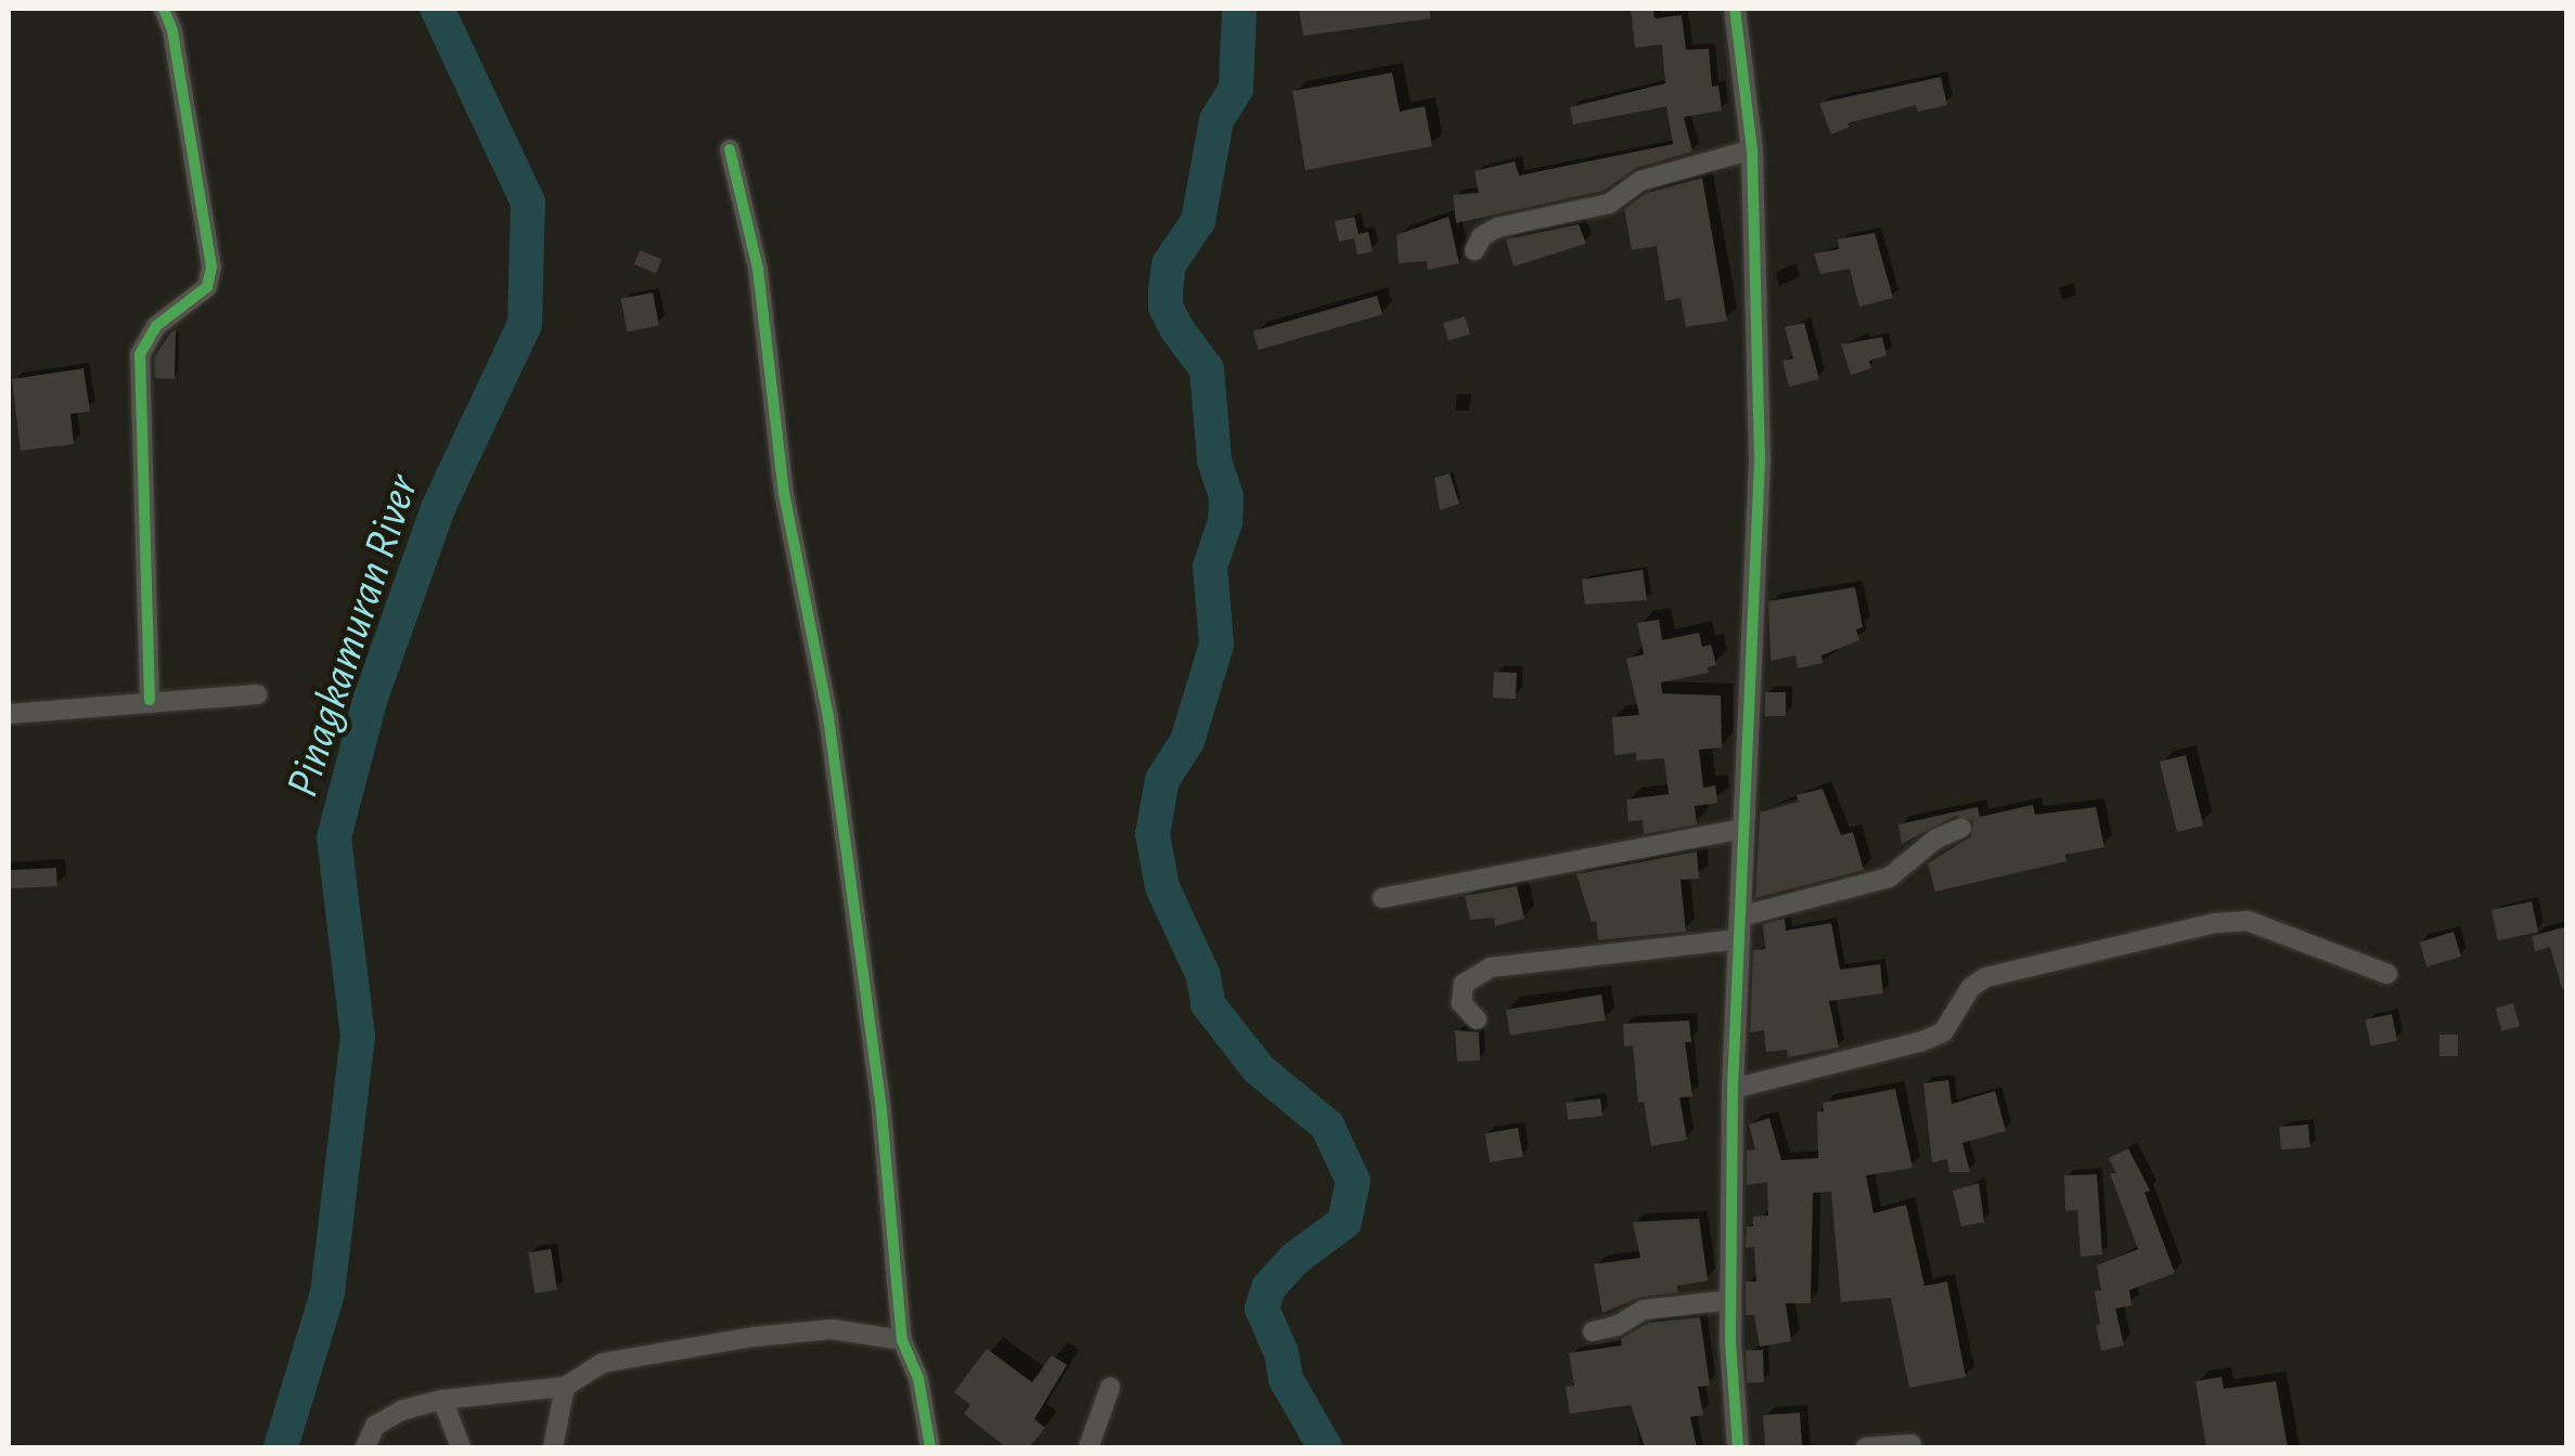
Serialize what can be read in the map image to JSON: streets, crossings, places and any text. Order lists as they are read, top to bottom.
{
  "water": ["Pinagkamuran River"]
}
